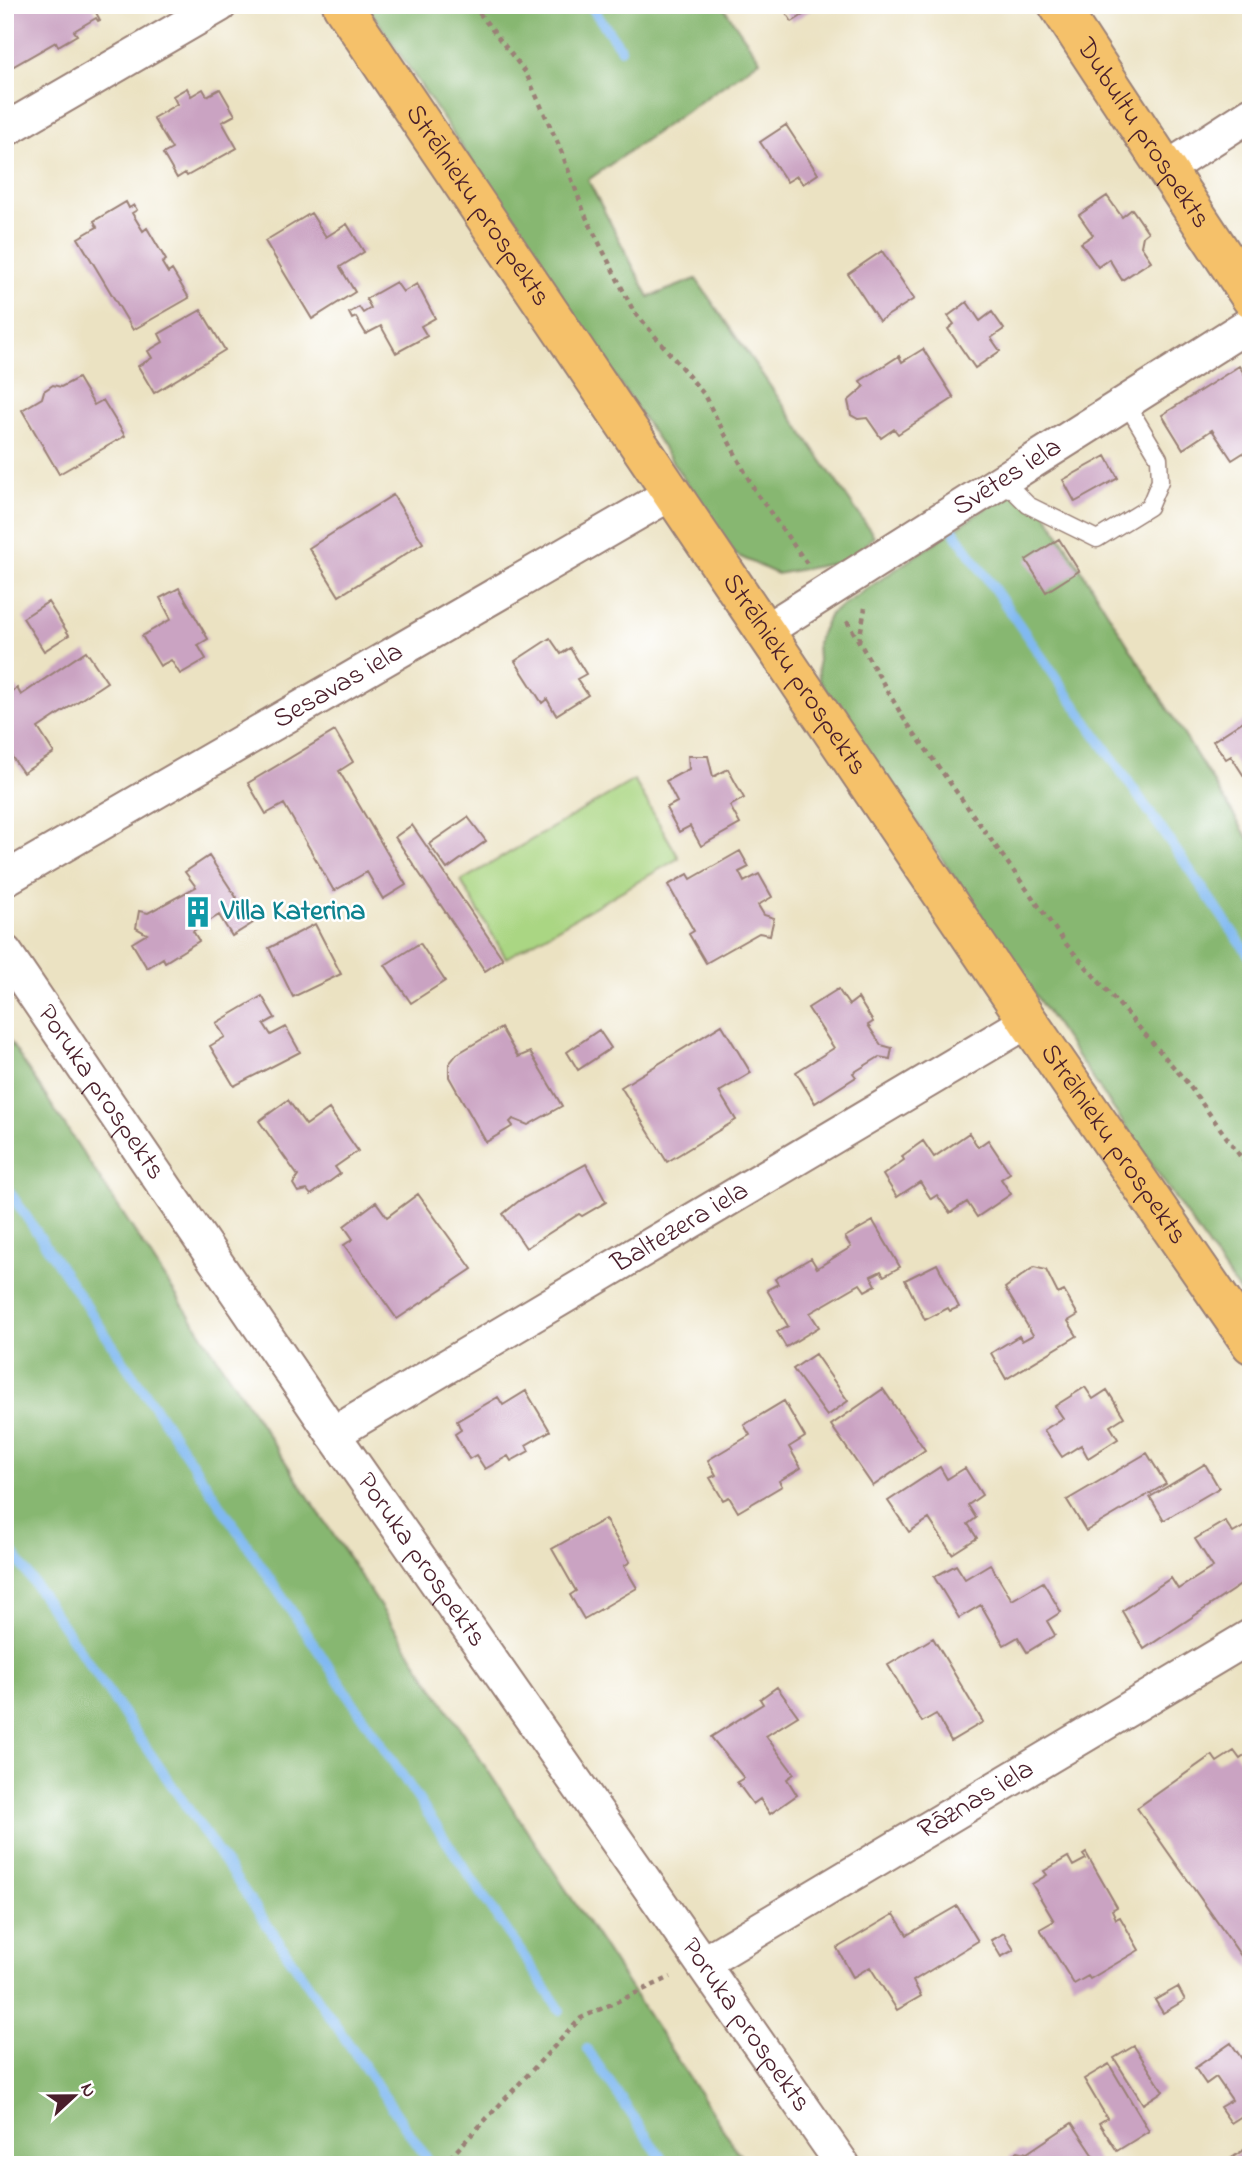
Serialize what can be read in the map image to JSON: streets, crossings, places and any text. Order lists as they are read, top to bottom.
{
  "streets": {
    "main road": ["Dubultu prospekts", "Strēlnieku prospekts"],
    "street": [
      "Svētes iela",
      "Sesavas iela",
      "Poruka prospekts",
      "Baltezera iela",
      "Rāznas iela"
    ]
  },
  "crossings": [
    ["Strēlnieku prospekts", "Svētes iela"],
    ["Strēlnieku prospekts", "Sesavas iela"],
    ["Strēlnieku prospekts", "Baltezera iela"],
    ["Poruka prospekts", "Baltezera iela"],
    ["Poruka prospekts", "Rāznas iela"]
  ],
  "places": {
    "building": ["Villa Katerina"]
  },
  "north": "right"
}
